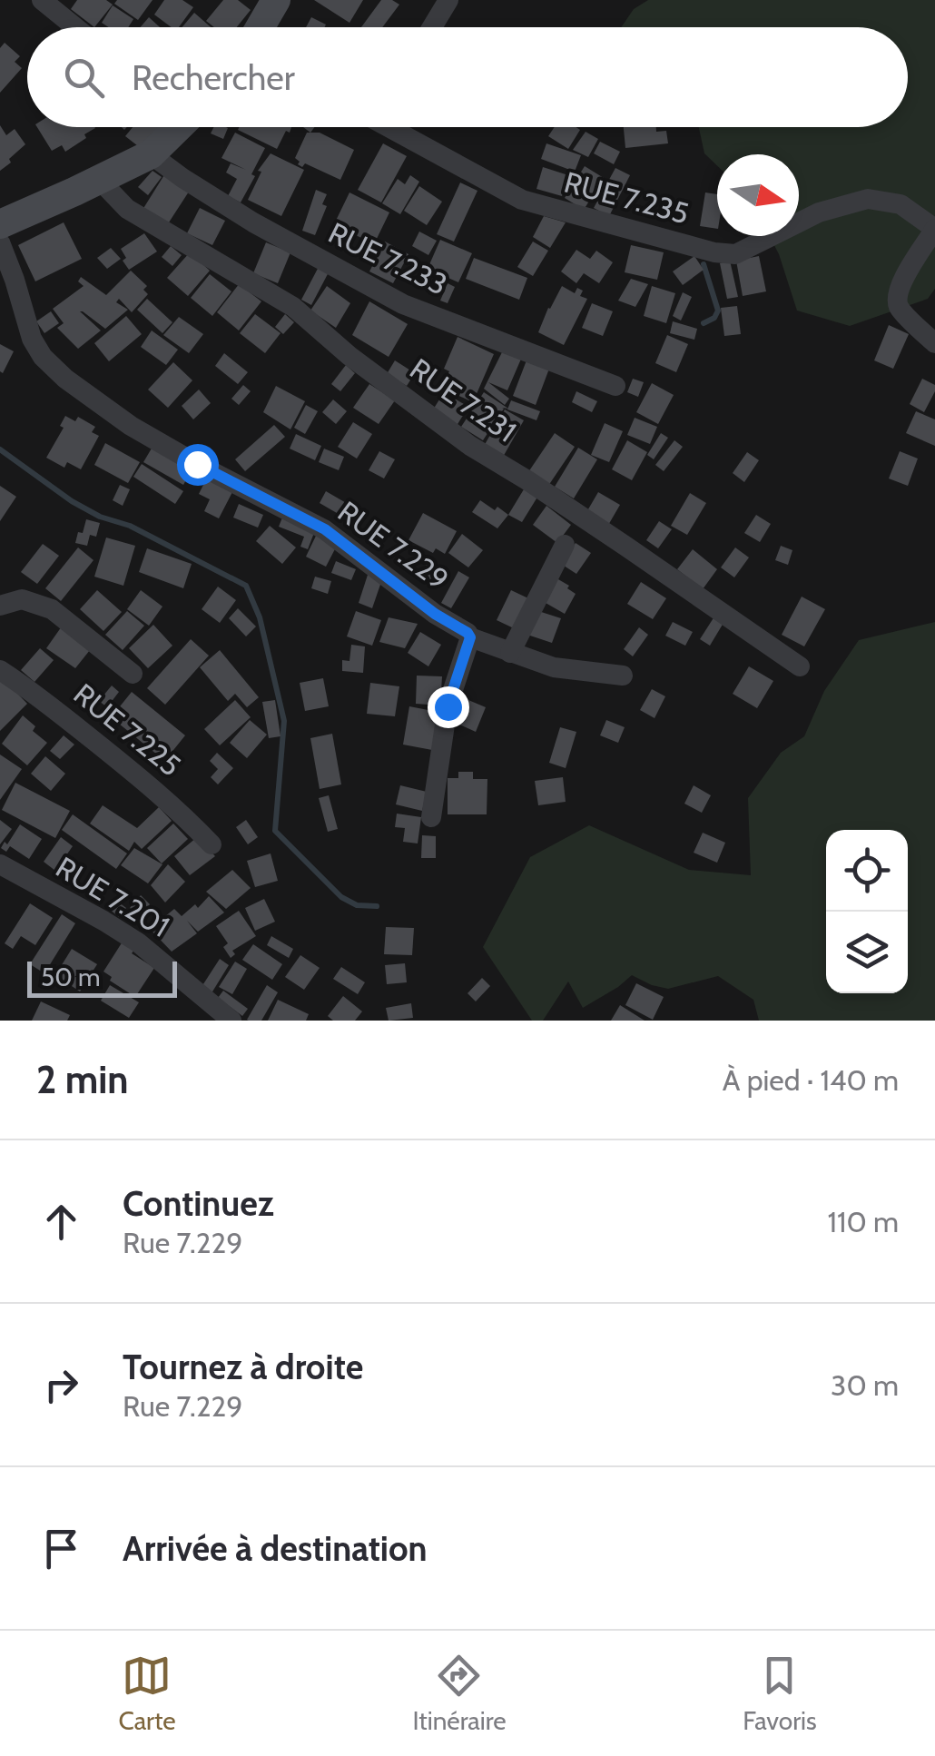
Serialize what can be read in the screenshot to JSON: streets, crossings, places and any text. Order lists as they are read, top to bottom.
{
  "streets": {
    "street": [
      "RUE 7.235",
      "RUE 7.233",
      "RUE 7.231",
      "RUE 7.229",
      "RUE 7.225",
      "RUE 7.201"
    ]
  },
  "scale_bar": "50 m",
  "north": "right",
  "page": {
    "search": "Rechercher",
    "scale": "50 m",
    "heading": ["2 min", "À pied · 140 m"],
    "list": [
      ["Continuez", "Rue 7.229", "110 m"],
      ["Tournez à droite", "Rue 7.229", "30 m"],
      "Arrivée à destination"
    ],
    "nav": ["Carte", "Itinéraire", "Favoris"]
  }
}
